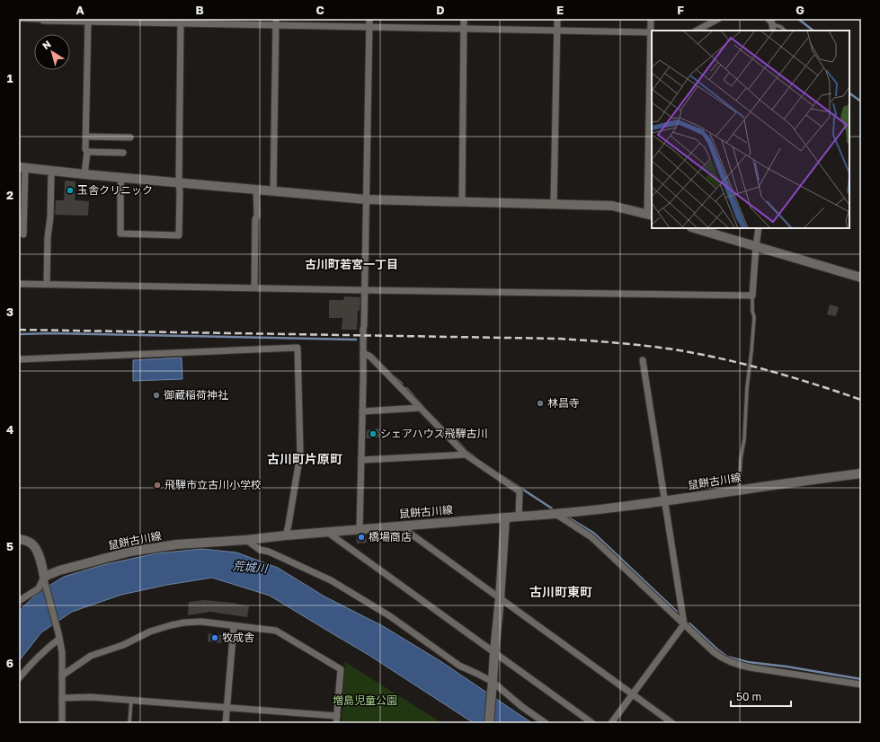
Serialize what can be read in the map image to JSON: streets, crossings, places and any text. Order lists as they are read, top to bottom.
{
  "streets": {
    "street": ["鼠餅古川線"]
  },
  "districts": ["古川町若宮一丁目", "古川町片原町", "古川町東町"],
  "water": ["荒城川"],
  "parks": ["増島児童公園"],
  "places": [
    "玉舎クリニック",
    "御蔵稲荷神社",
    "林昌寺",
    "シェアハウス飛騨古川",
    "飛騨市立古川小学校",
    "橋場商店",
    "牧成舎"
  ],
  "scale_bar": "50 m",
  "north": "top left",
  "grid": {
    "columns": [
      "A",
      "B",
      "C",
      "D",
      "E",
      "F",
      "G"
    ],
    "rows": [
      "1",
      "2",
      "3",
      "4",
      "5",
      "6"
    ]
  }
}
